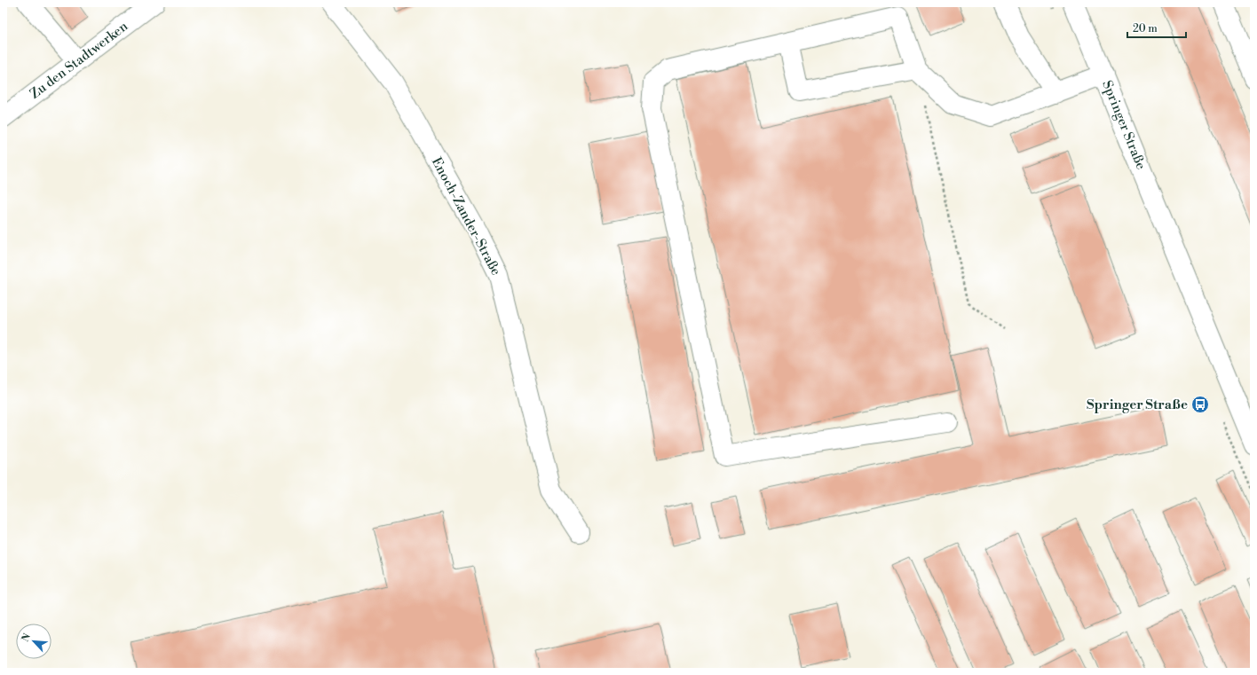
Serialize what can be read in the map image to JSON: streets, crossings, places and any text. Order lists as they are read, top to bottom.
{
  "streets": {
    "street": ["Zu den Stadtwerken", "Springer Straße", "Enoch-Zander-Straße"]
  },
  "places": {
    "bus stop": ["Springer Straße"]
  },
  "scale_bar": "20 m",
  "north": "top left"
}
